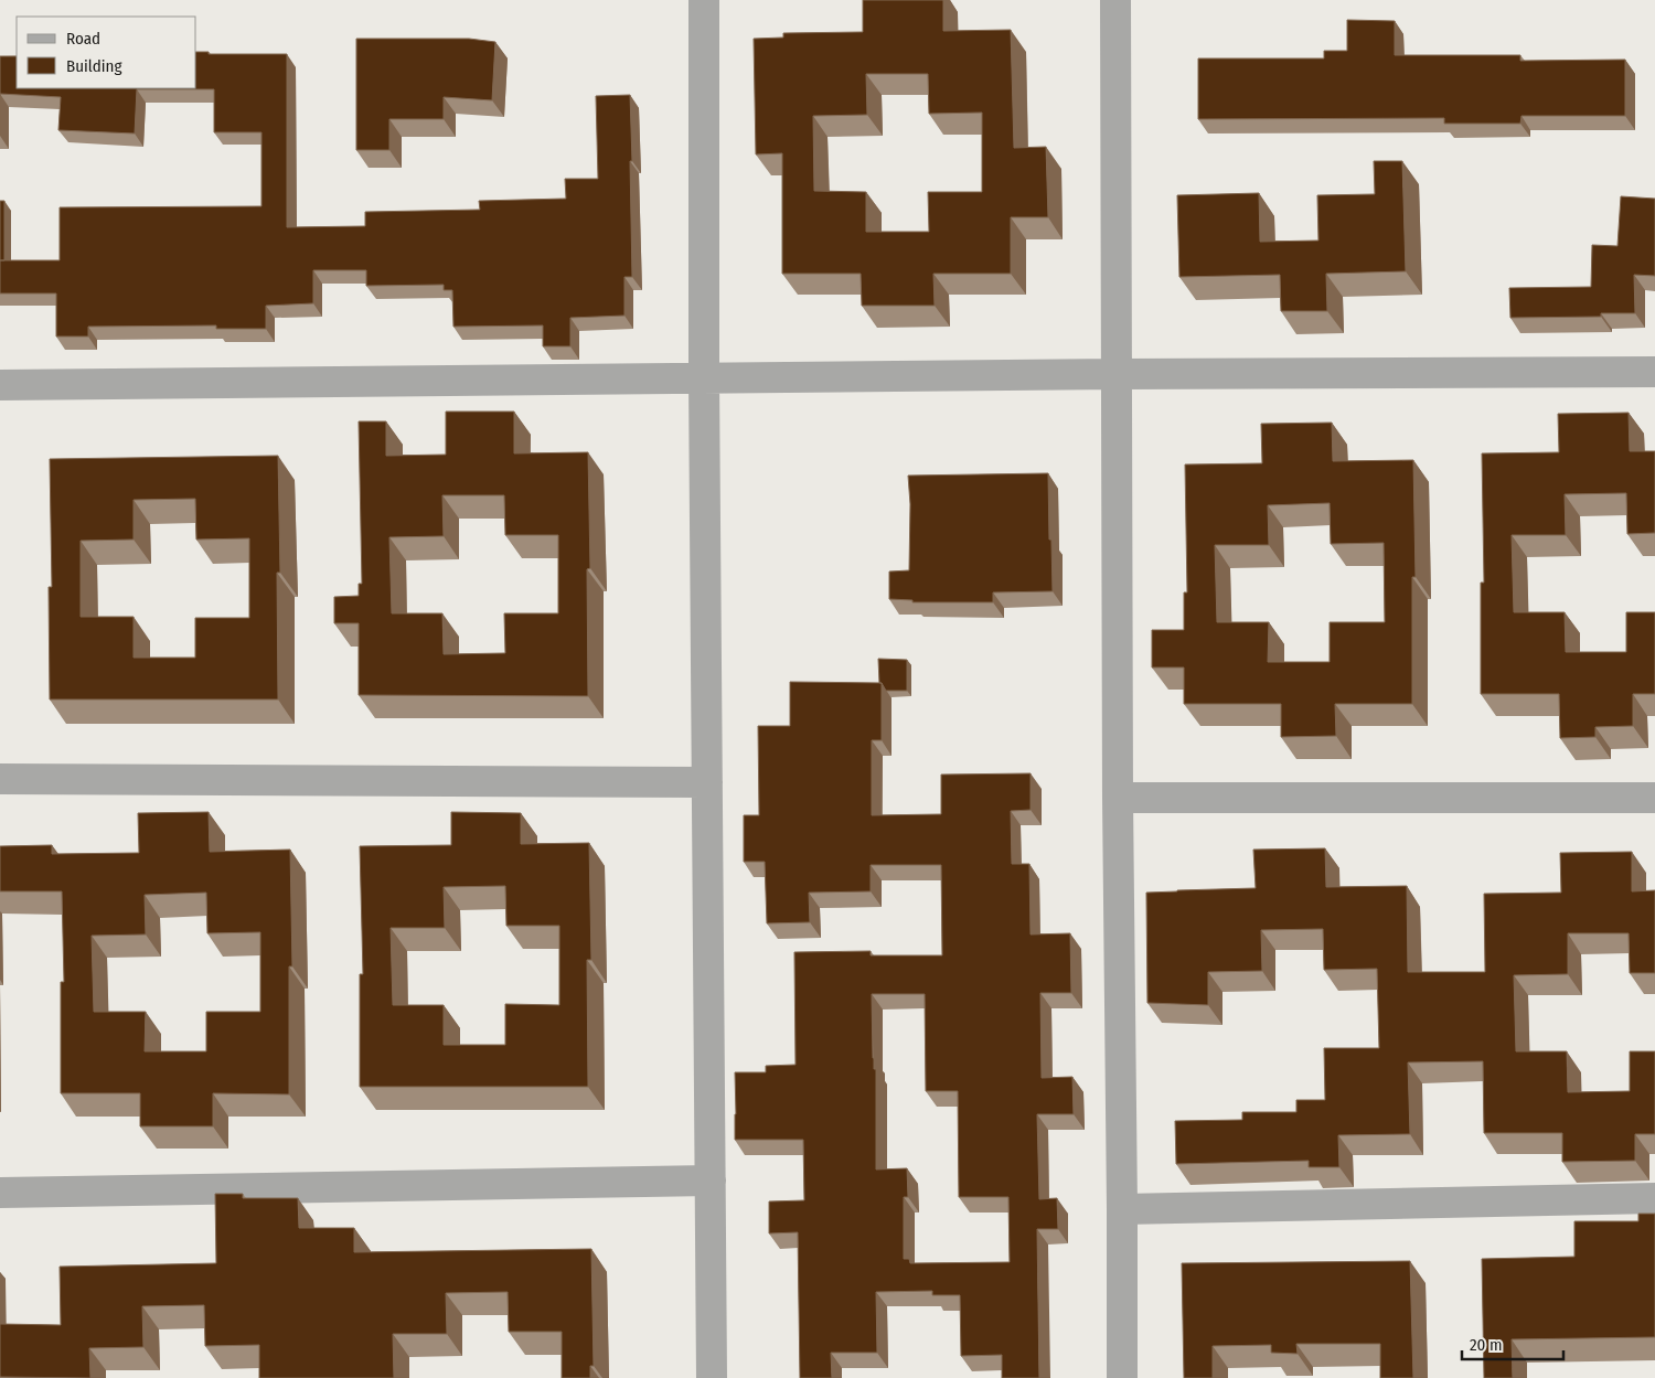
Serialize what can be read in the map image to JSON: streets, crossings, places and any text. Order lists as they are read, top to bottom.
{
  "legend": ["Road", "Building"],
  "scale_bar": "20 m"
}
